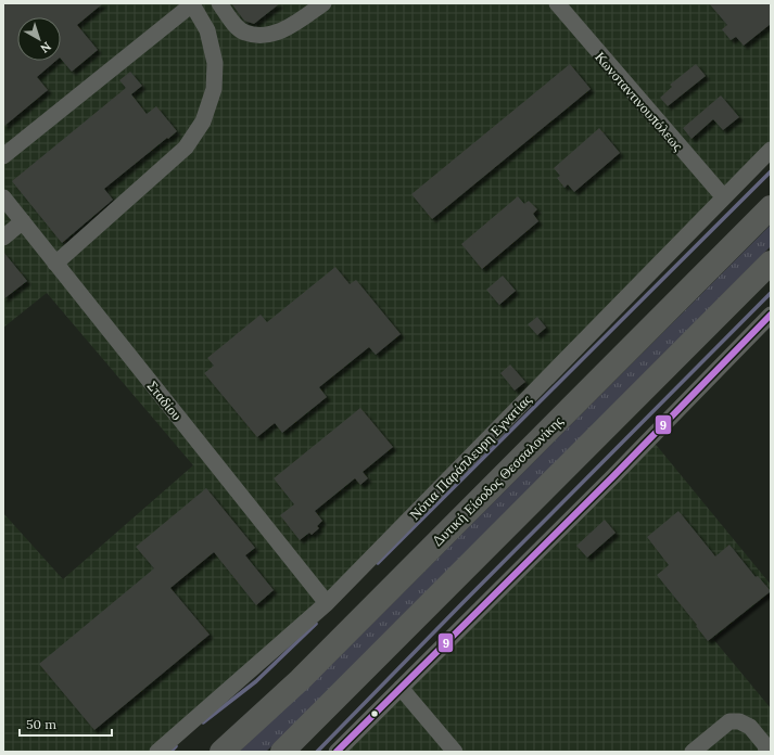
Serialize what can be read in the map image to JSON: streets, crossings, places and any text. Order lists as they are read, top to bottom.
{
  "streets": {
    "highway": ["Δυτική Είσοδος Θεσσαλονίκης"],
    "street": ["Κωνσταντινουπόλεως", "Σταδίου", "Νότια Παράπλευρη Εγνατίας"]
  },
  "crossings": [
    ["Κωνσταντινουπόλεως", "Νότια Παράπλευρη Εγνατίας"],
    ["Σταδίου", "Νότια Παράπλευρη Εγνατίας"]
  ],
  "lines": ["transit line 9"],
  "scale_bar": "50 m",
  "north": "bottom right"
}
